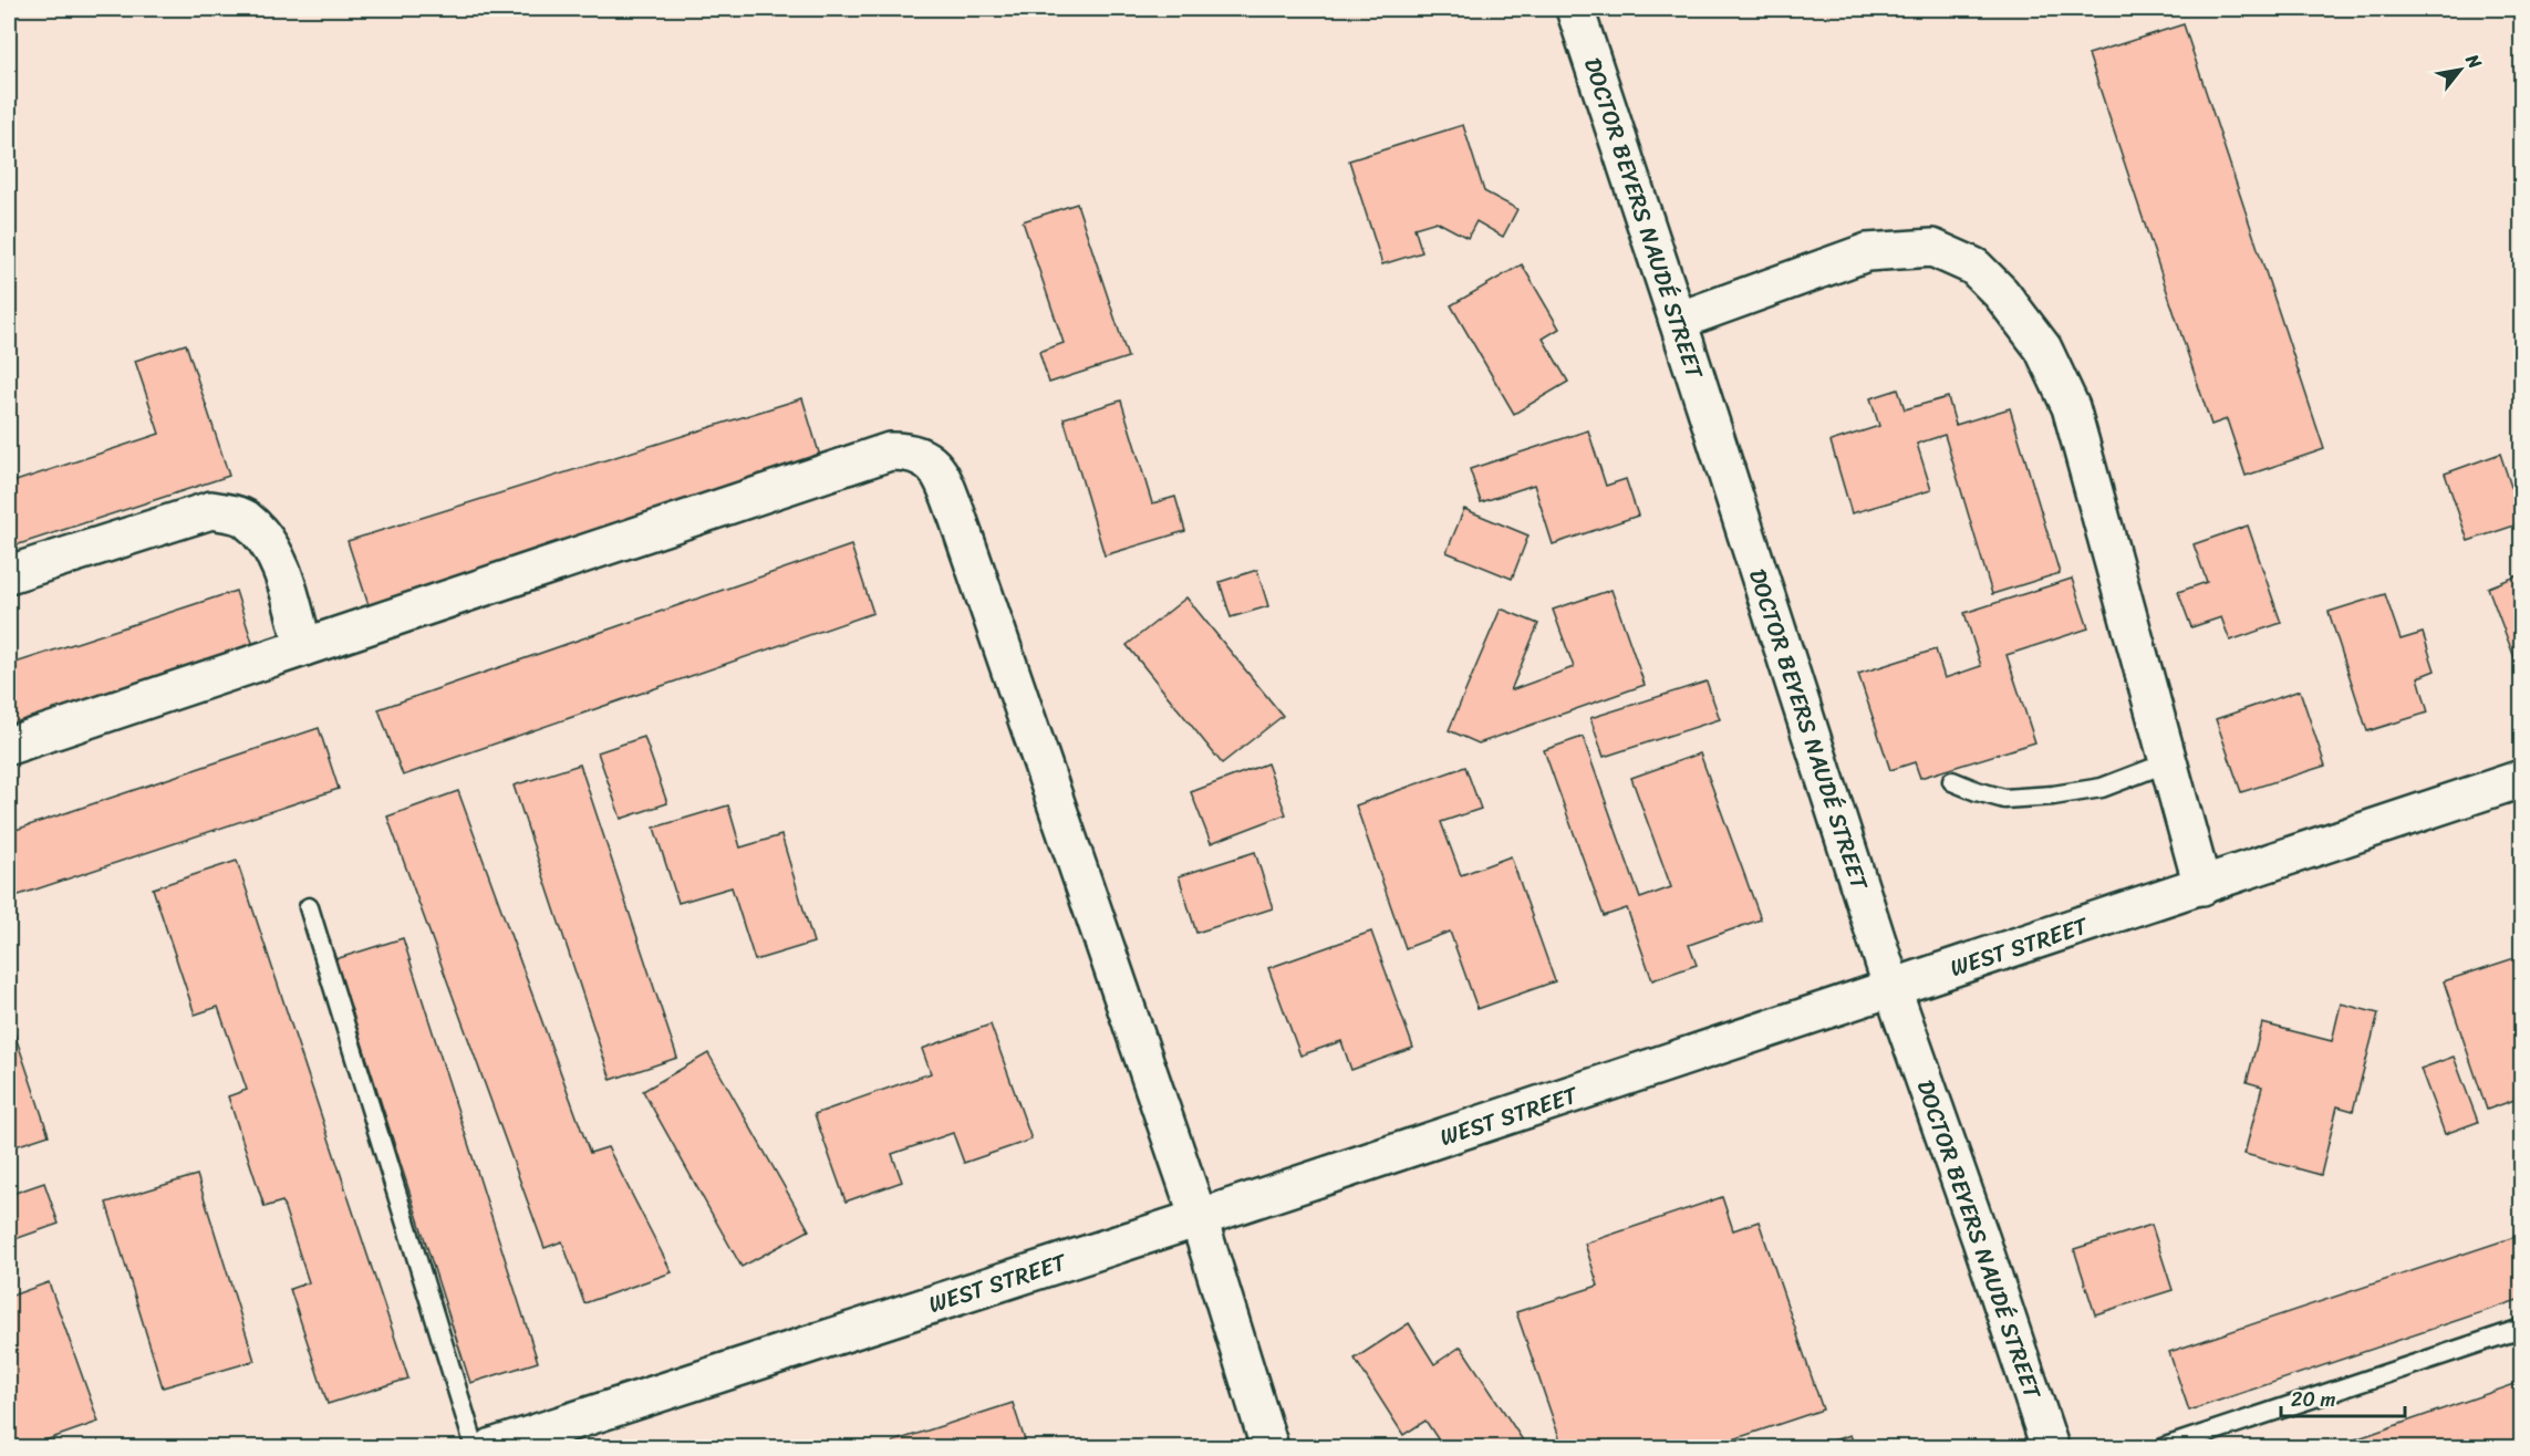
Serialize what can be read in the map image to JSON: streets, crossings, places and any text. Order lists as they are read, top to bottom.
{
  "streets": {
    "street": ["DOCTOR BEYERS NAUDÉ STREET", "WEST STREET"]
  },
  "crossings": [
    ["DOCTOR BEYERS NAUDÉ STREET", "WEST STREET"]
  ],
  "scale_bar": "20 m",
  "north": "top right"
}
